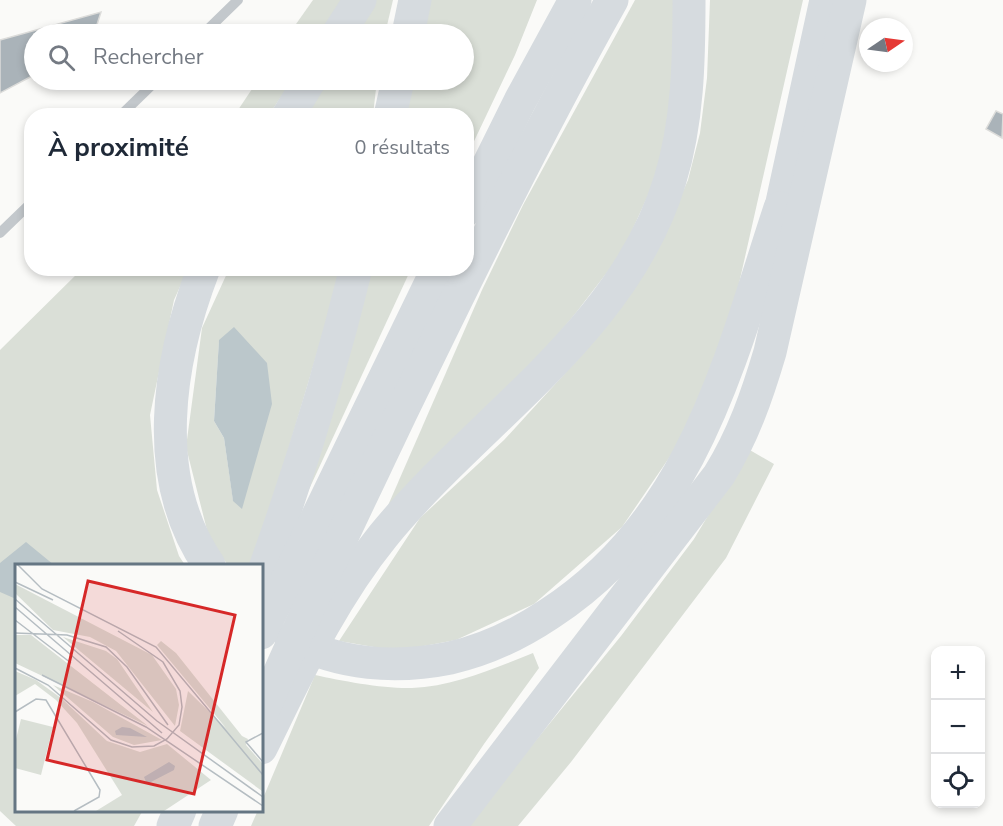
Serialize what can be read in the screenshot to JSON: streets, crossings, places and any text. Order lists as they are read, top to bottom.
{
  "north": "right",
  "page": {
    "search": "Rechercher",
    "heading": ["À proximité", "0 résultats"],
    "map_buttons": ["+", "−"]
  }
}
